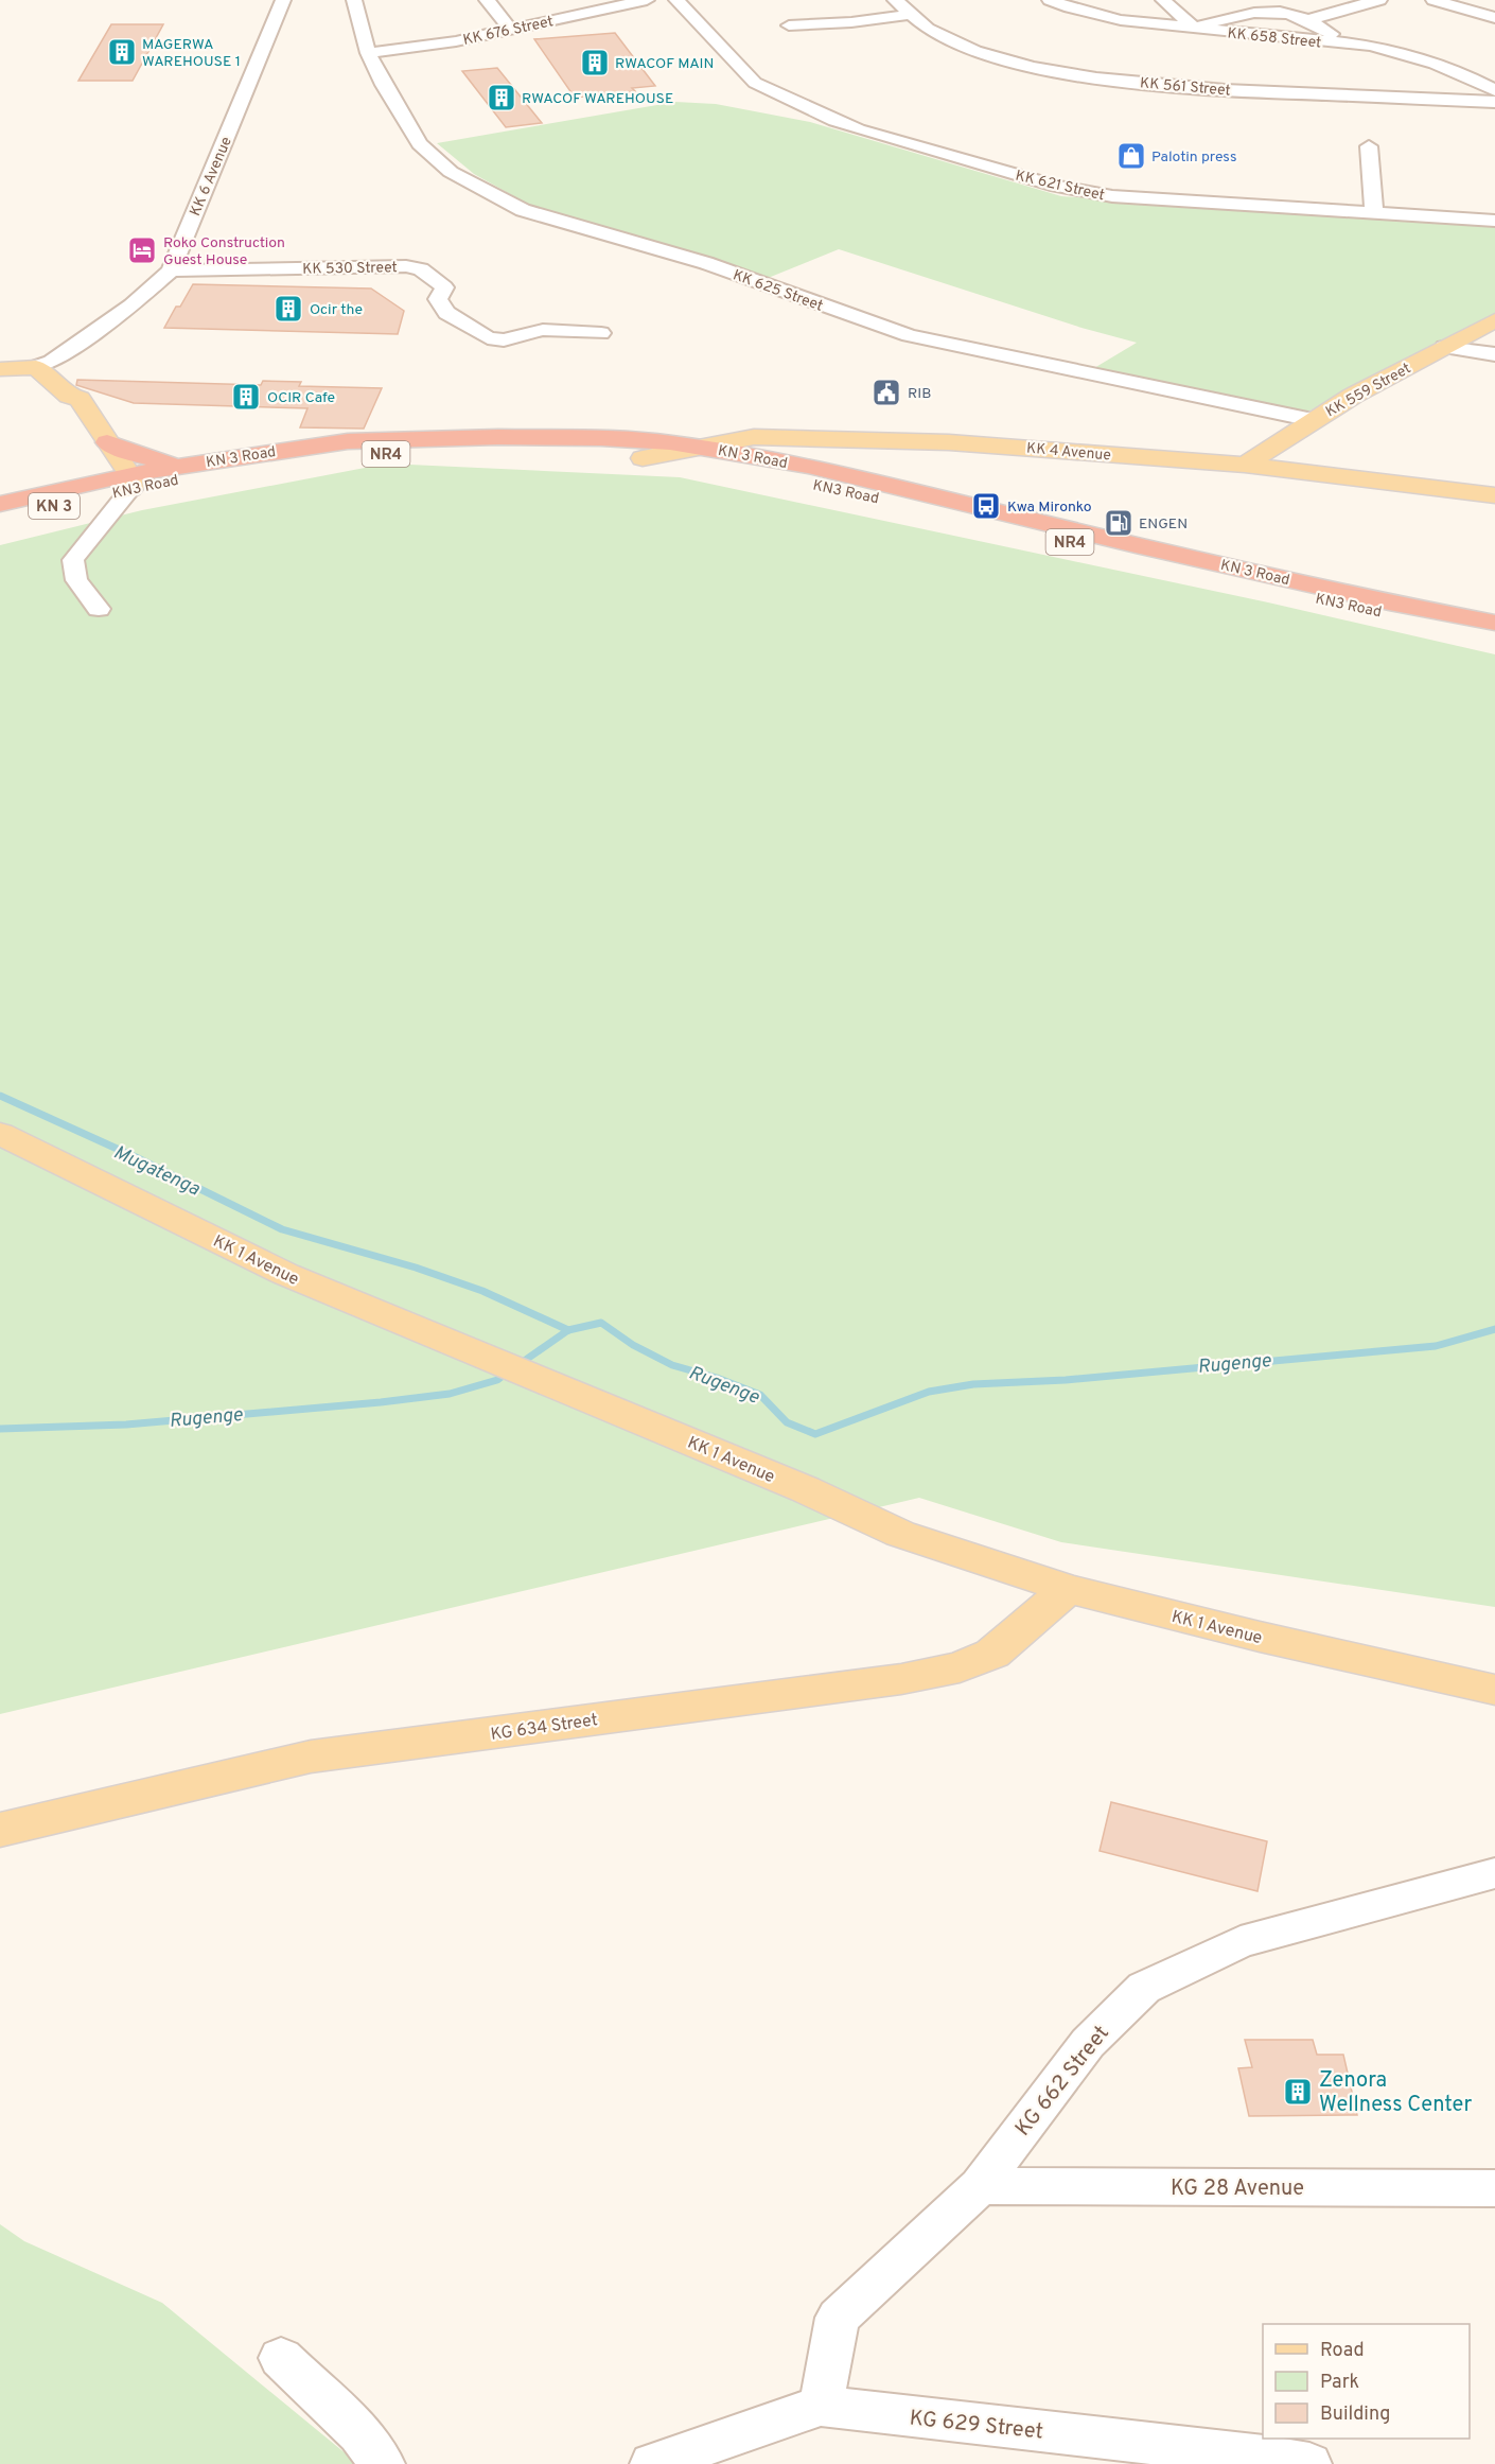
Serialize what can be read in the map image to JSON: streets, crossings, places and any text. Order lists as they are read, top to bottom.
{
  "streets": {
    "highway": [
      "NR4",
      "KN 3 Road",
      "KN3 Road",
      "KN 3"
    ],
    "main road": [
      "KK 6 Avenue",
      "KK 559 Street",
      "KK 4 Avenue",
      "KK 1 Avenue",
      "KG 634 Street"
    ],
    "street": [
      "KK 676 Street",
      "KK 658 Street",
      "KK 561 Street",
      "KK 621 Street",
      "KK 530 Street",
      "KK 625 Street",
      "KG 662 Street",
      "KG 28 Avenue",
      "KG 629 Street"
    ]
  },
  "crossings": [
    ["KK 676 Street", "KK 625 Street"],
    ["KK 6 Avenue", "KK 530 Street"],
    ["KK 625 Street", "KK 559 Street"],
    ["KK 559 Street", "KK 4 Avenue"],
    ["KK 4 Avenue", "KN 3 Road"],
    ["KN 3 Road", "KN3 Road"],
    ["KK 1 Avenue", "KG 634 Street"],
    ["KG 662 Street", "KG 28 Avenue"],
    ["KG 662 Street", "KG 629 Street"]
  ],
  "water": ["Mugatenga", "Rugenge"],
  "places": {
    "building": [
      "MAGERWA WAREHOUSE 1",
      "RWACOF MAIN",
      "RWACOF WAREHOUSE",
      "Ocir the",
      "OCIR Cafe",
      "Zenora Wellness Center"
    ],
    "shop": ["Palotin press"],
    "hotel": ["Roko Construction Guest House"],
    "public building": ["RIB"],
    "bus stop": ["Kwa Mironko"],
    "fuel station": ["ENGEN"]
  },
  "legend": ["Road", "Park", "Building"]
}
